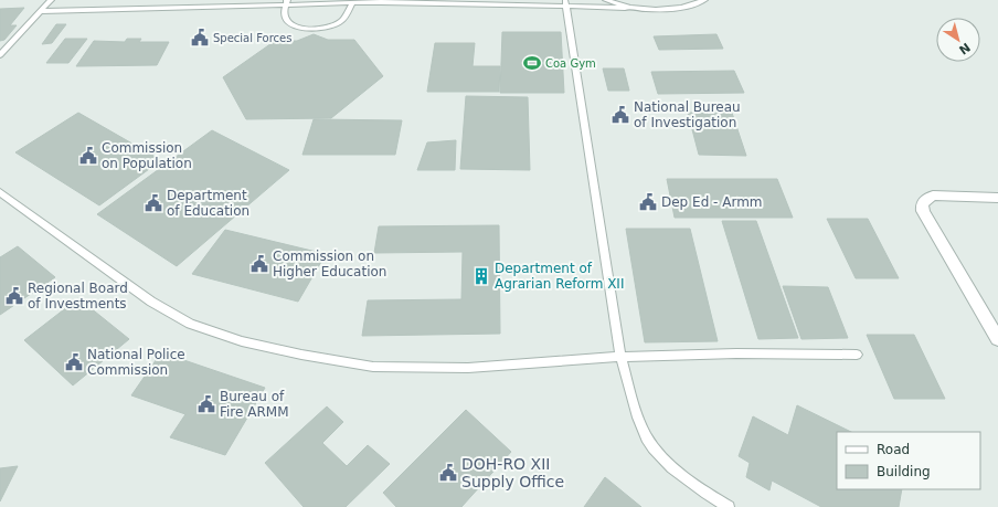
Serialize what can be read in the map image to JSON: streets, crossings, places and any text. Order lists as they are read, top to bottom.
{
  "places": {
    "public building": [
      "Special Forces",
      "National Bureau of Investigation",
      "Commission on Population",
      "Dep Ed - Armm",
      "Department of Education",
      "Commission on Higher Education",
      "Regional Board of Investments",
      "National Police Commission",
      "Bureau of Fire ARMM",
      "DOH-RO XII Supply Office"
    ],
    "sports": ["Coa Gym"],
    "building": ["Department of Agrarian Reform XII"]
  },
  "legend": ["Road", "Building"],
  "north": "bottom right"
}
